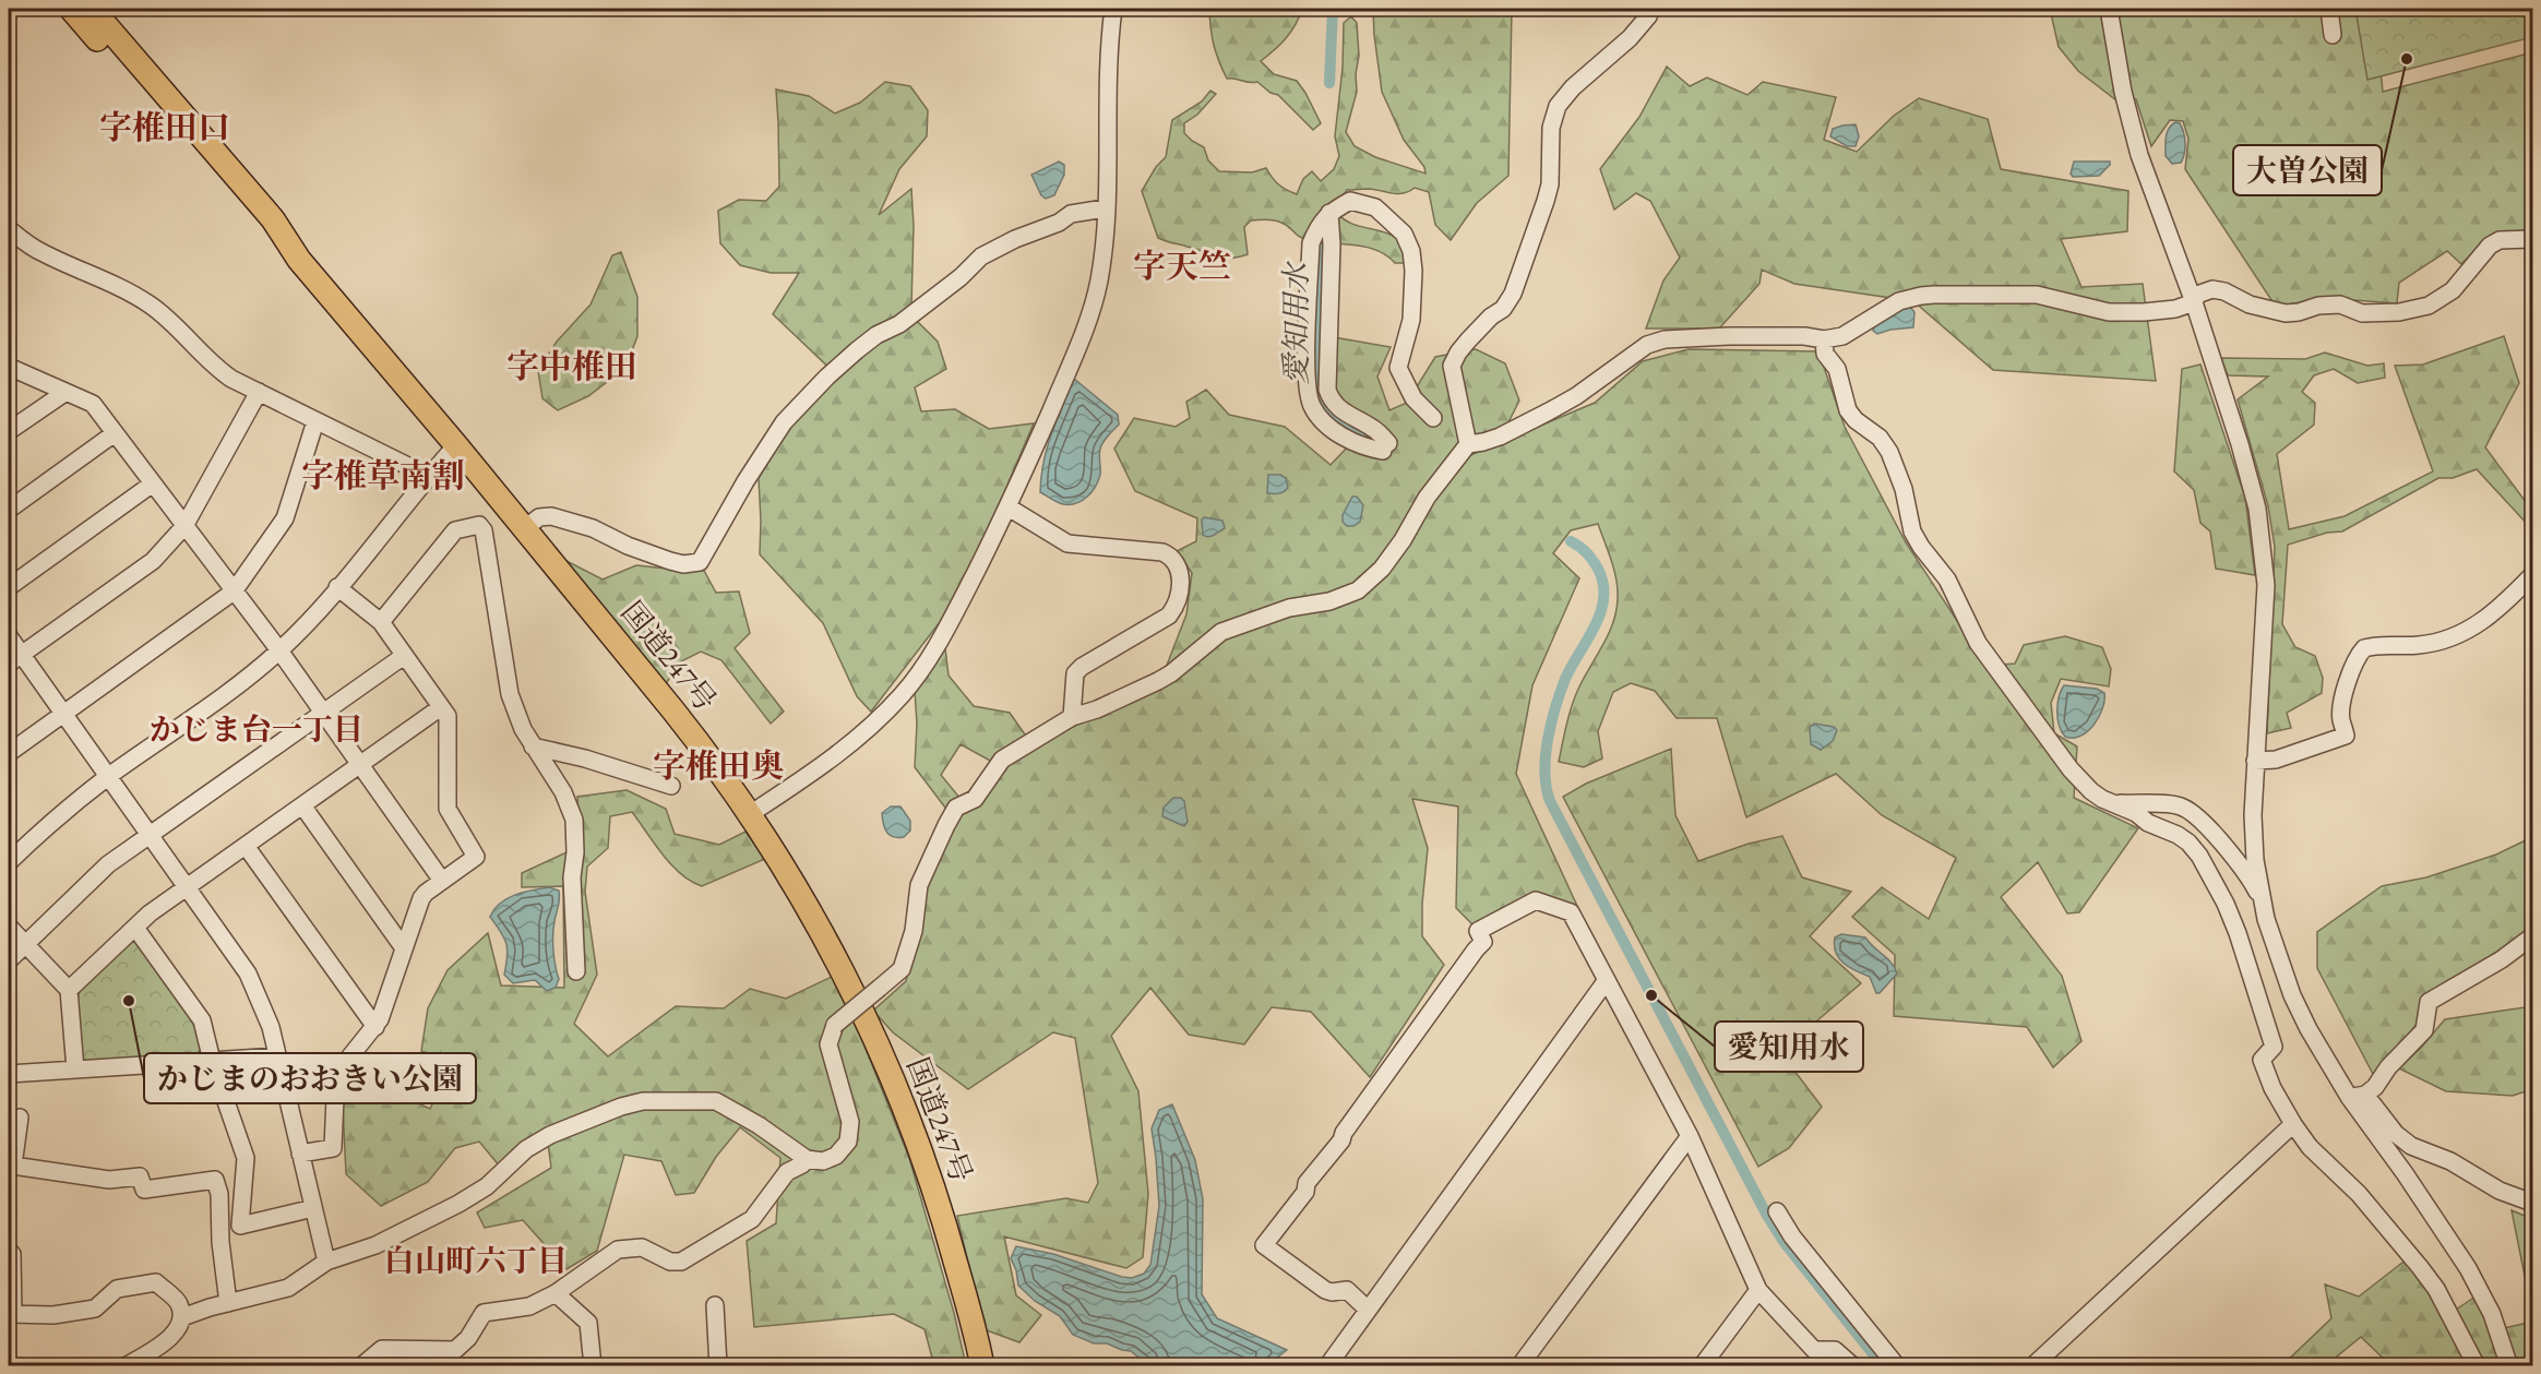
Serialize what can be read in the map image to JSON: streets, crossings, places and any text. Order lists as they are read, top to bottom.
{
  "streets": {
    "highway": ["国道247号"]
  },
  "districts": [
    "字椎田口",
    "字天竺",
    "字中椎田",
    "字椎草南割",
    "かじま台一丁目",
    "字椎田奥",
    "白山町六丁目"
  ],
  "water": ["愛知用水"],
  "places": ["大曽公園", "愛知用水", "かじまのおおきい公園"]
}
